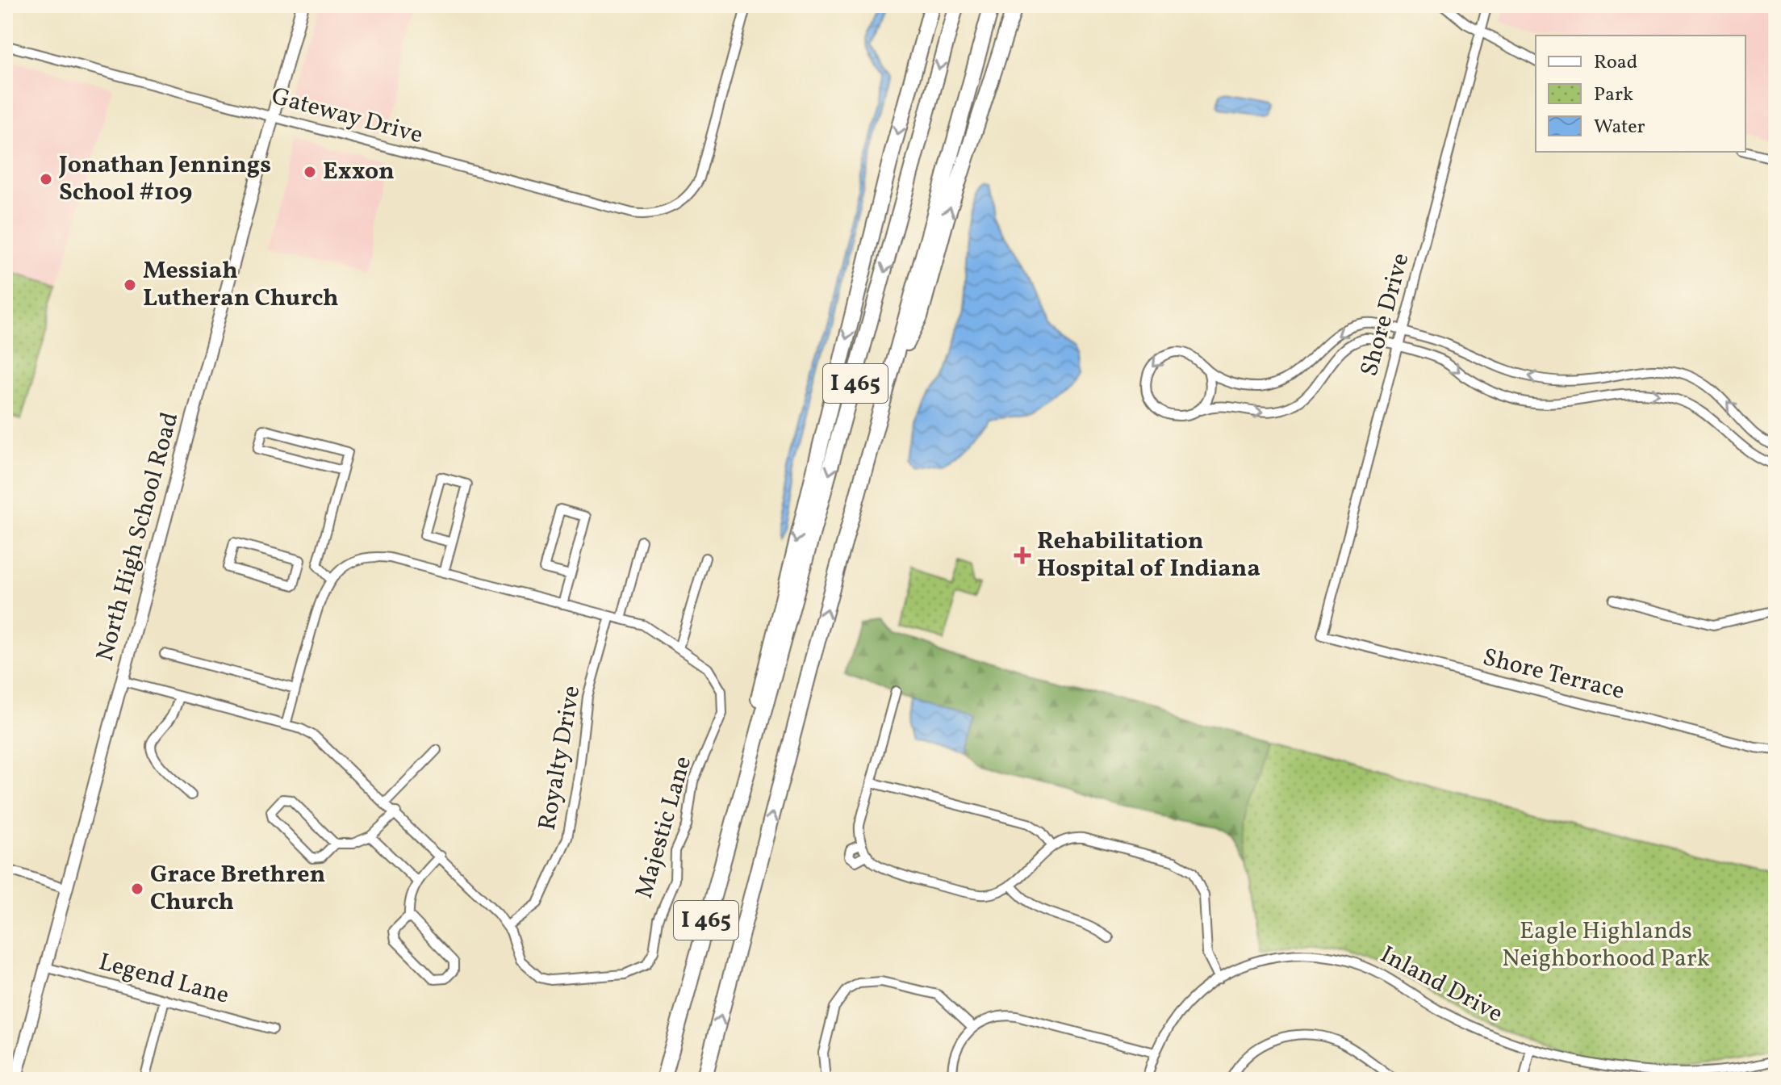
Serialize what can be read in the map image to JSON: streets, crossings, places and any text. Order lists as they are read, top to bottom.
{
  "streets": {
    "highway": ["I 465"],
    "street": [
      "Gateway Drive",
      "Shore Drive",
      "North High School Road",
      "Shore Terrace",
      "Royalty Drive",
      "Majestic Lane",
      "Legend Lane",
      "Inland Drive"
    ]
  },
  "crossings": [
    ["Gateway Drive", "North High School Road"],
    ["Shore Drive", "Shore Terrace"],
    ["North High School Road", "Legend Lane"],
    ["Royalty Drive", "Majestic Lane"]
  ],
  "parks": ["Eagle Highlands Neighborhood Park"],
  "places": {
    "other": [
      "Exxon",
      "Jonathan Jennings School #109",
      "Messiah Lutheran Church",
      "Grace Brethren Church"
    ],
    "health": ["Rehabilitation Hospital of Indiana"]
  },
  "legend": ["Road", "Park", "Water"]
}
